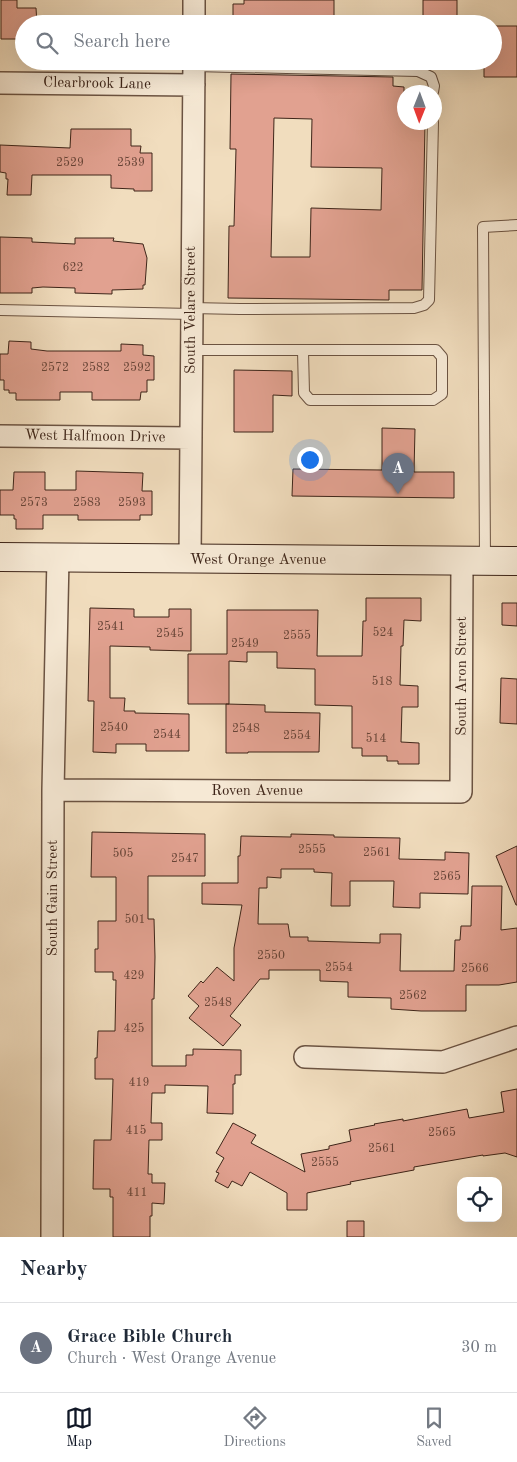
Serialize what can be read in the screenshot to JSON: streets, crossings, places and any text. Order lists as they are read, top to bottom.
{
  "streets": {
    "street": [
      "Clearbrook Lane",
      "South Velare Street",
      "West Halfmoon Drive",
      "West Orange Avenue",
      "South Aron Street",
      "Roven Avenue",
      "South Gain Street"
    ]
  },
  "crossings": [
    ["Clearbrook Lane", "South Velare Street"],
    ["South Velare Street", "West Halfmoon Drive"],
    ["South Velare Street", "West Orange Avenue"],
    ["West Orange Avenue", "South Aron Street"],
    ["West Orange Avenue", "South Gain Street"],
    ["South Aron Street", "Roven Avenue"],
    ["Roven Avenue", "South Gain Street"]
  ],
  "house_numbers": [
    "2529",
    "2539",
    "622",
    "2572",
    "2582",
    "2592",
    "2573",
    "2583",
    "2593",
    "2541",
    "524",
    "2545",
    "2555",
    "2549",
    "518",
    "2540",
    "2548",
    "2544",
    "2554",
    "514",
    "2555",
    "2561",
    "505",
    "2547",
    "2565",
    "501",
    "2550",
    "2554",
    "2566",
    "429",
    "2562",
    "2548",
    "425",
    "419",
    "415",
    "2565",
    "2561",
    "2555",
    "411"
  ],
  "north": "bottom",
  "page": {
    "search": "Search here",
    "pins": "A",
    "heading": "Nearby",
    "list": [
      {
        "mark": "A",
        "name": "Grace Bible Church",
        "note": "Church · West Orange Avenue",
        "value": "30 m"
      }
    ],
    "nav": ["Map", "Directions", "Saved"]
  }
}
